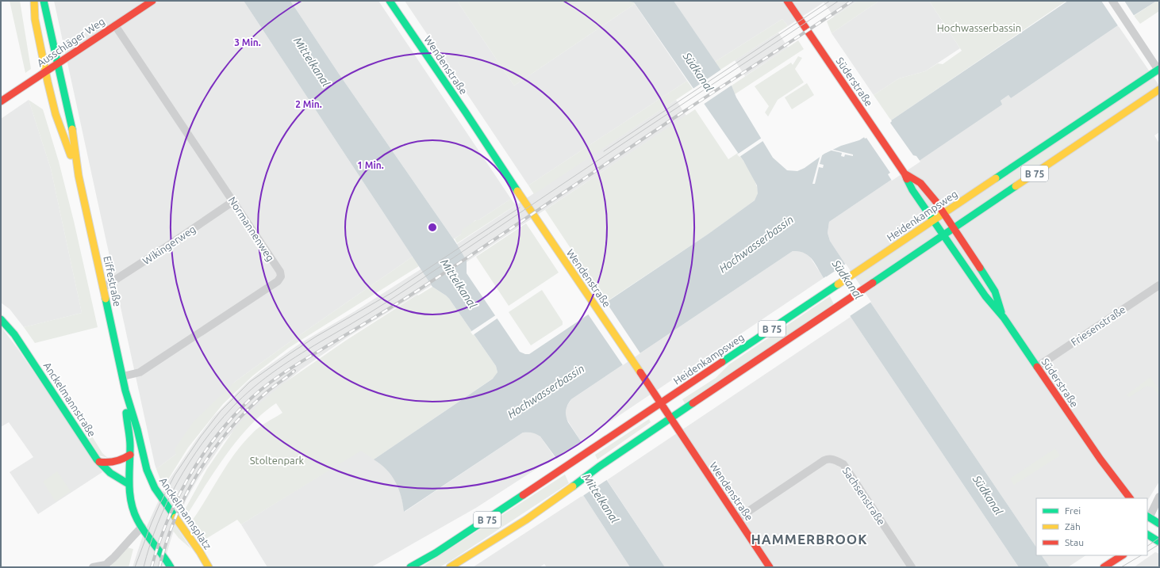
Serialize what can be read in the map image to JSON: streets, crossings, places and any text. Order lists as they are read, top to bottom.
{
  "streets": {
    "main road": [
      "Ausschläger Weg",
      "Wendenstraße",
      "Süderstraße",
      "B 75",
      "Heidenkampsweg",
      "Eiffestraße",
      "Anckelmannstraße",
      "Anckelmannsplatz"
    ],
    "street": [
      "Normannenweg",
      "Wikingerweg",
      "Friesenstraße",
      "Sachsenstraße"
    ]
  },
  "crossings": [
    ["Ausschläger Weg", "Normannenweg"],
    ["Ausschläger Weg", "Eiffestraße"],
    ["Wendenstraße", "B 75"],
    ["Wendenstraße", "Heidenkampsweg"],
    ["Wendenstraße", "Sachsenstraße"],
    ["Süderstraße", "B 75"],
    ["Süderstraße", "Heidenkampsweg"],
    ["Süderstraße", "Friesenstraße"],
    ["Normannenweg", "Wikingerweg"],
    ["Normannenweg", "Eiffestraße"],
    ["Wikingerweg", "Eiffestraße"],
    ["Eiffestraße", "Anckelmannstraße"],
    ["Eiffestraße", "Anckelmannsplatz"]
  ],
  "districts": ["HAMMERBROOK"],
  "water": ["Mittelkanal", "Südkanal", "Hochwasserbassin"],
  "parks": ["Hochwasserbassin", "Stoltenpark"],
  "legend": ["Frei", "Zäh", "Stau"],
  "rings": ["3 Min.", "2 Min.", "1 Min."]
}
